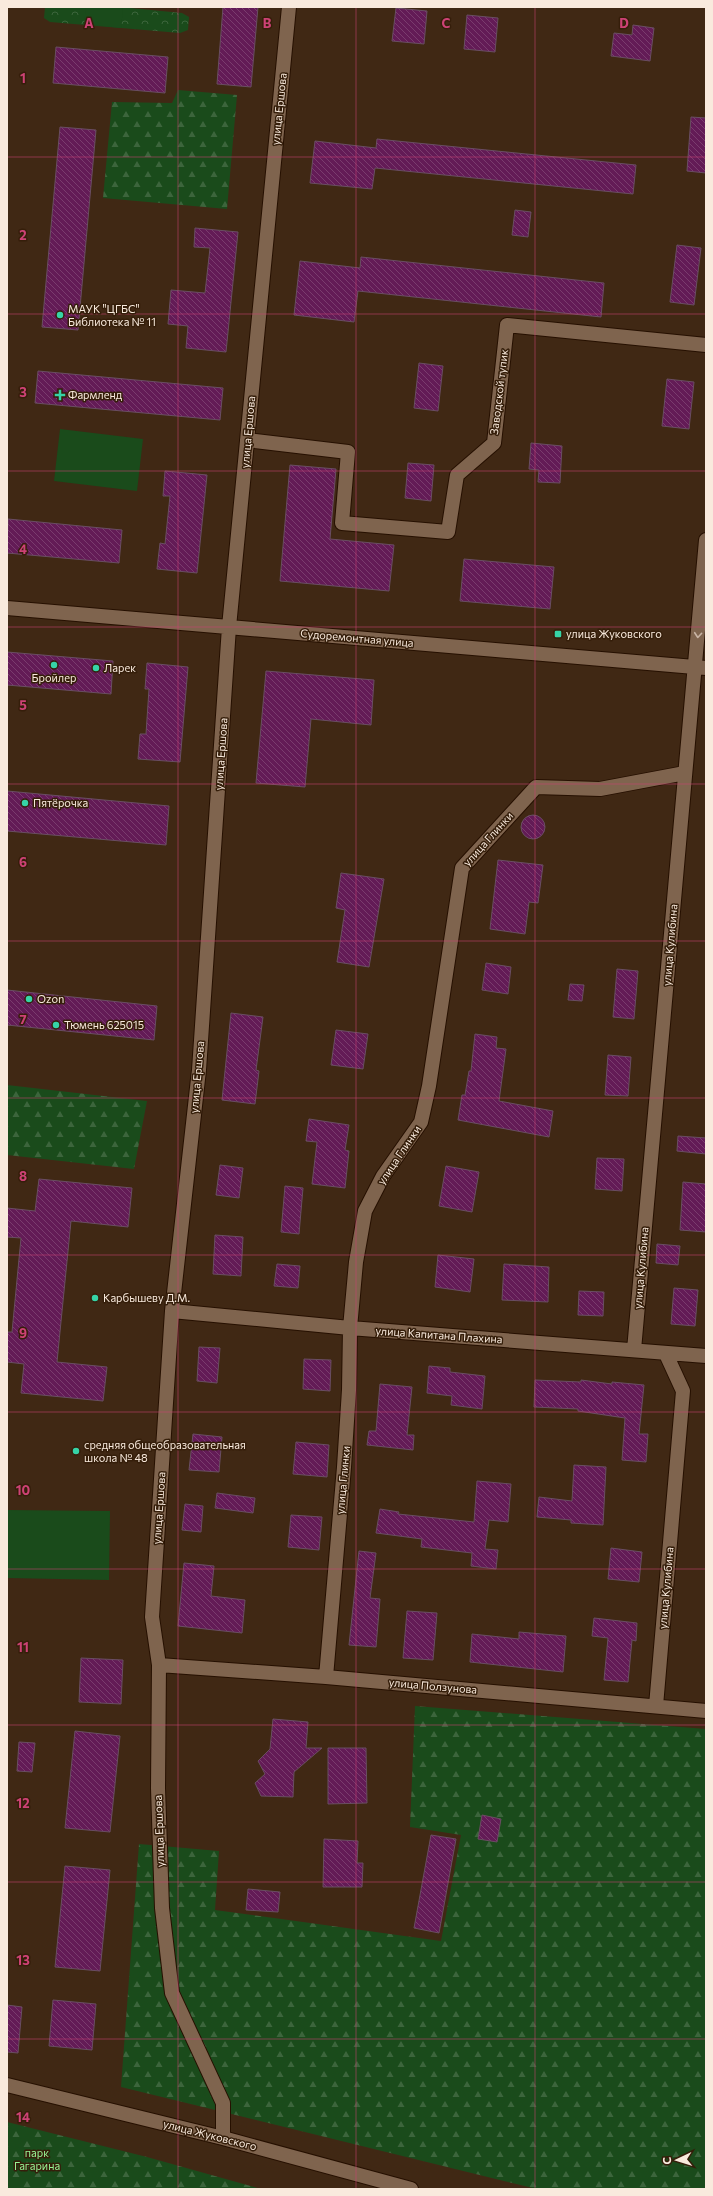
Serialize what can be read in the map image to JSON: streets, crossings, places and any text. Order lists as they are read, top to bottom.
{
  "streets": {
    "street": [
      "улица Ершова",
      "Заводской тупик",
      "Судоремонтная улица",
      "улица Глинки",
      "улица Кулибина",
      "улица Капитана Плахина",
      "улица Ползунова",
      "улица Жуковского"
    ]
  },
  "crossings": [
    ["улица Ершова", "Заводской тупик"],
    ["улица Ершова", "Судоремонтная улица"],
    ["улица Ершова", "улица Капитана Плахина"],
    ["улица Ершова", "улица Ползунова"],
    ["улица Ершова", "улица Жуковского"],
    ["Судоремонтная улица", "улица Кулибина"],
    ["улица Глинки", "улица Кулибина"],
    ["улица Глинки", "улица Капитана Плахина"],
    ["улица Глинки", "улица Ползунова"],
    ["улица Кулибина", "улица Капитана Плахина"],
    ["улица Кулибина", "улица Ползунова"]
  ],
  "parks": ["парк Гагарина"],
  "places": {
    "other": [
      "МАУК \"ЦГБС\" Библиотека № 11",
      "Бройлер",
      "Ларек",
      "Пятёрочка",
      "Ozon",
      "Тюмень 625015",
      "Карбышеву Д.М.",
      "средняя общеобразовательная школа № 48"
    ],
    "health": ["Фармленд"],
    "transit": ["улица Жуковского"]
  },
  "north": "left",
  "grid": {
    "columns": [
      "A",
      "B",
      "C",
      "D"
    ],
    "rows": [
      "1",
      "2",
      "3",
      "4",
      "5",
      "6",
      "7",
      "8",
      "9",
      "10",
      "11",
      "12",
      "13",
      "14"
    ]
  }
}
